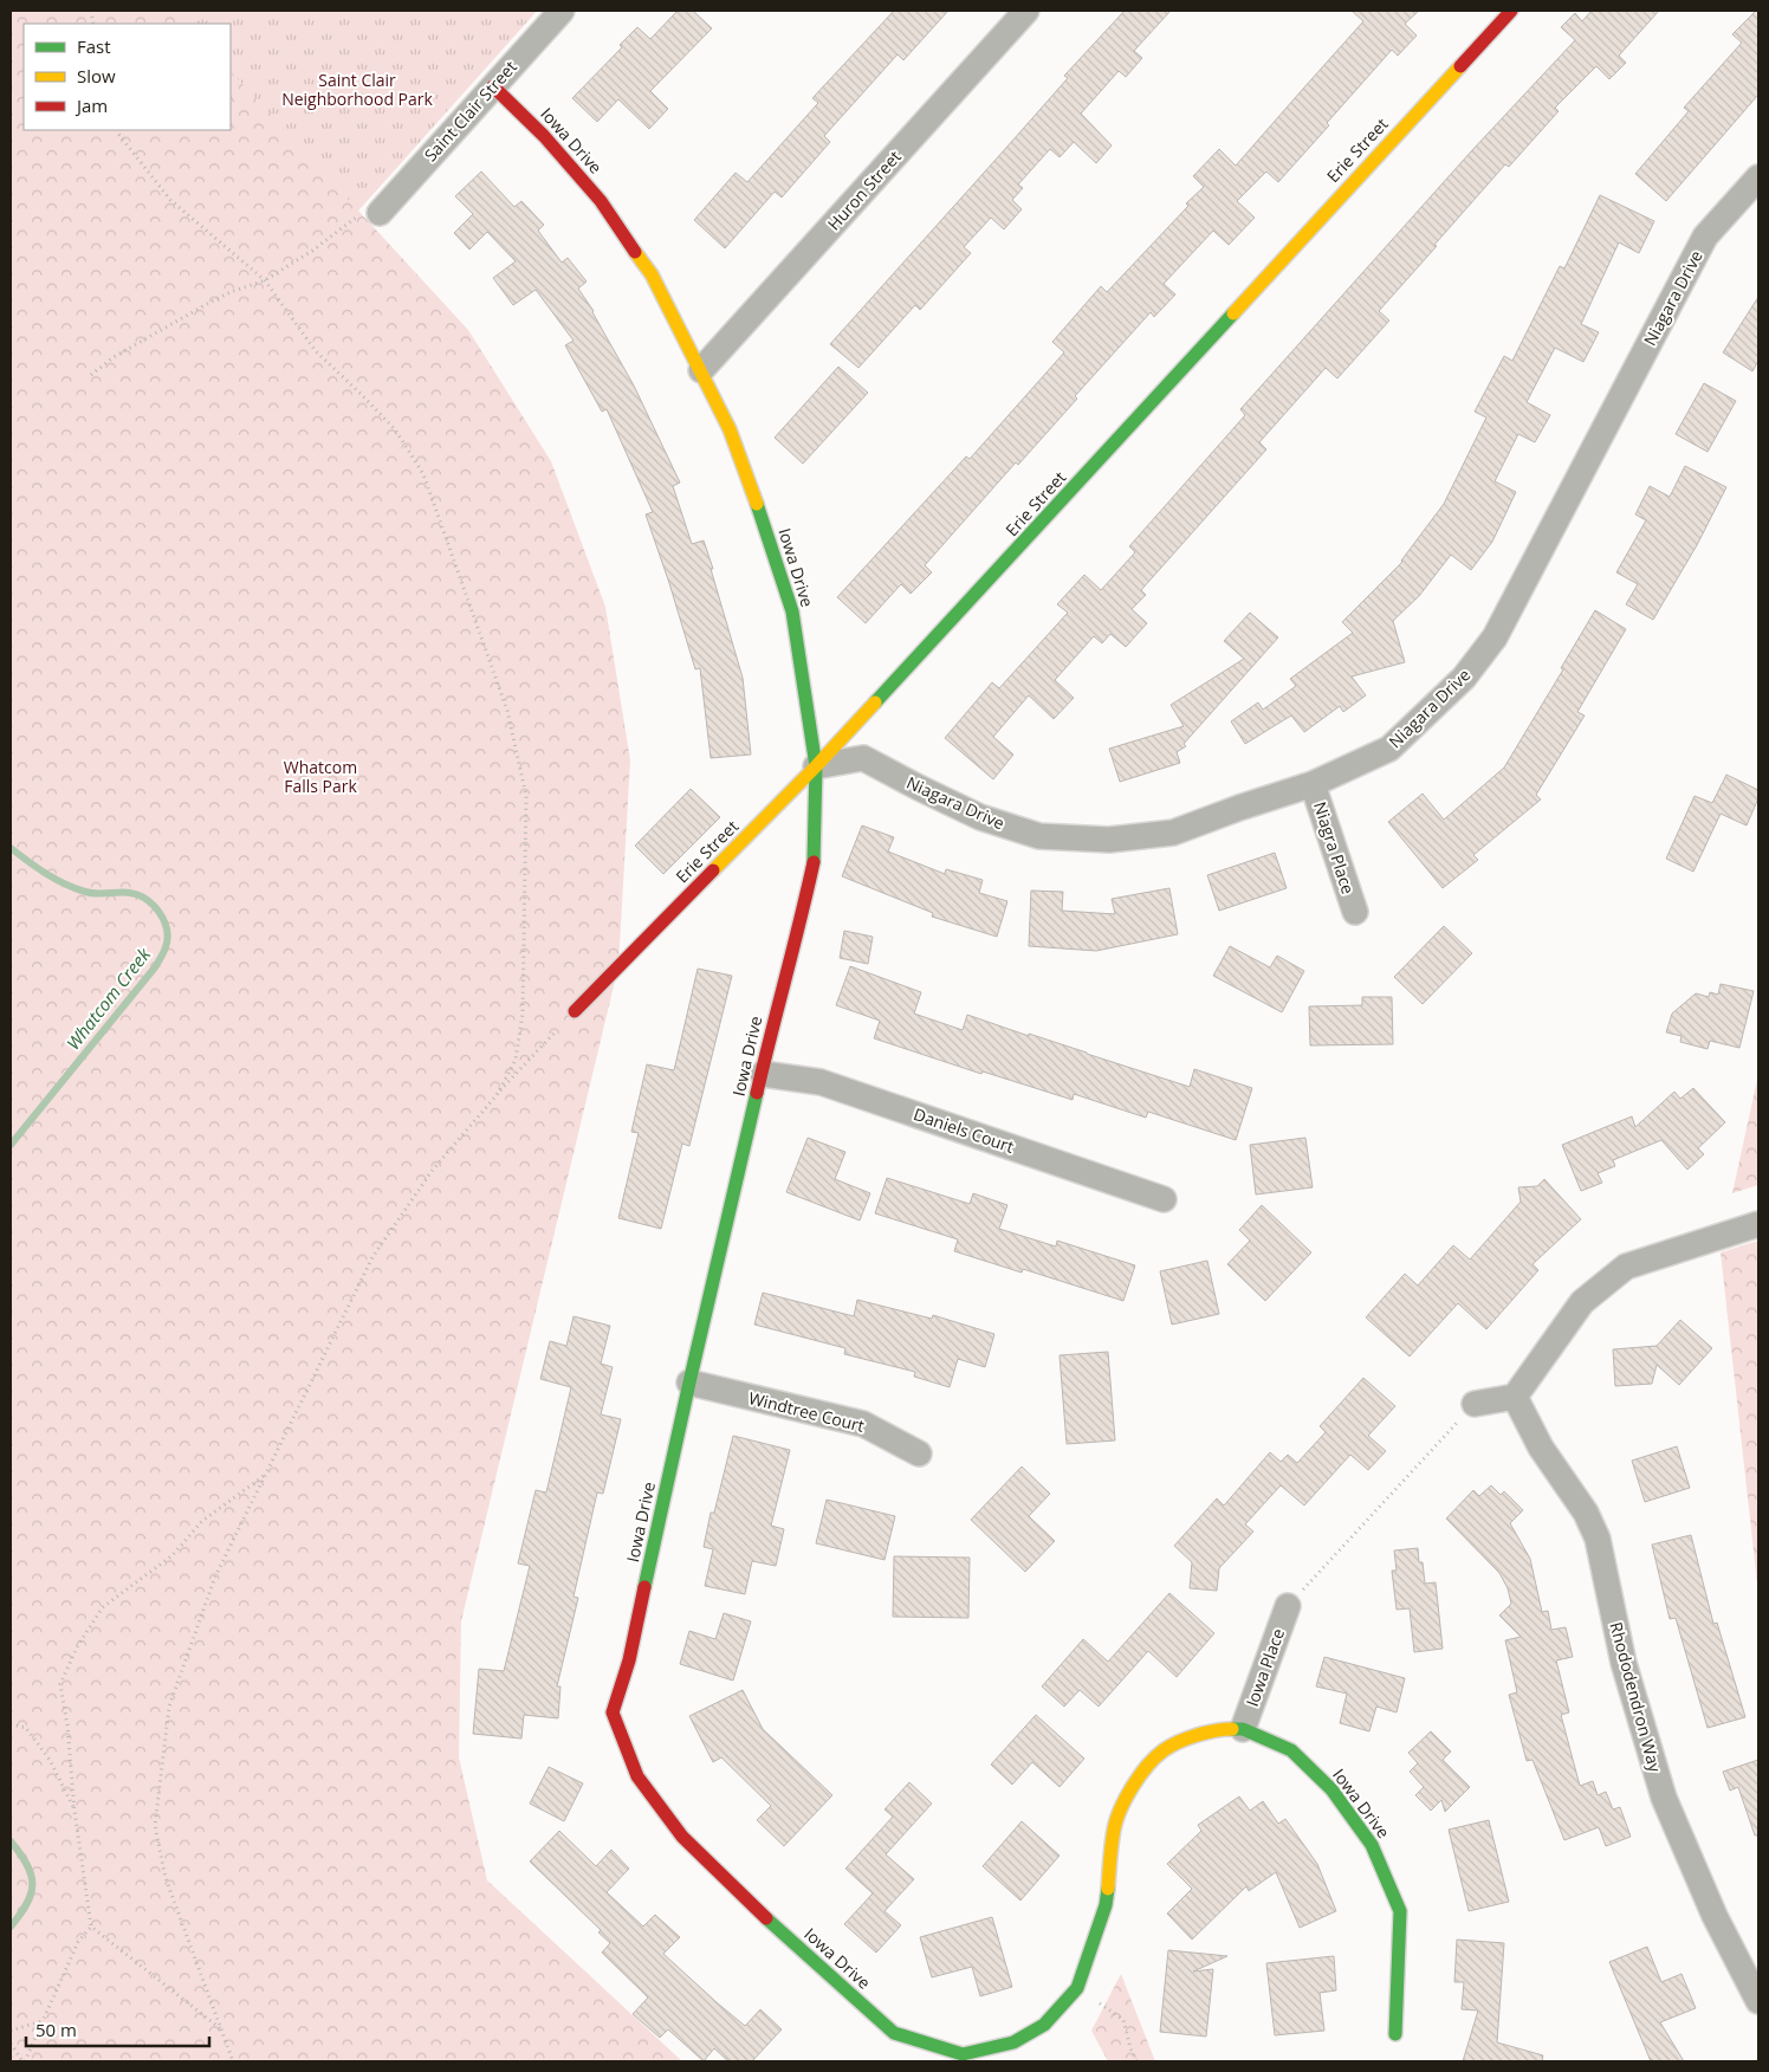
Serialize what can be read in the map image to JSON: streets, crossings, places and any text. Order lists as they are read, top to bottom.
{
  "streets": {
    "street": [
      "Saint Clair Street",
      "Iowa Drive",
      "Erie Street",
      "Huron Street",
      "Niagara Drive",
      "Niagra Place",
      "Daniels Court",
      "Windtree Court",
      "Iowa Place",
      "Rhododendron Way"
    ]
  },
  "crossings": [
    ["Saint Clair Street", "Iowa Drive"],
    ["Iowa Drive", "Erie Street"],
    ["Iowa Drive", "Huron Street"],
    ["Iowa Drive", "Niagara Drive"],
    ["Iowa Drive", "Daniels Court"],
    ["Iowa Drive", "Windtree Court"],
    ["Iowa Drive", "Iowa Place"],
    ["Erie Street", "Niagara Drive"],
    ["Niagara Drive", "Niagra Place"]
  ],
  "water": ["Whatcom Creek"],
  "parks": ["Saint Clair Neighborhood Park", "Whatcom Falls Park"],
  "legend": ["Fast", "Slow", "Jam"],
  "scale_bar": "50 m"
}
